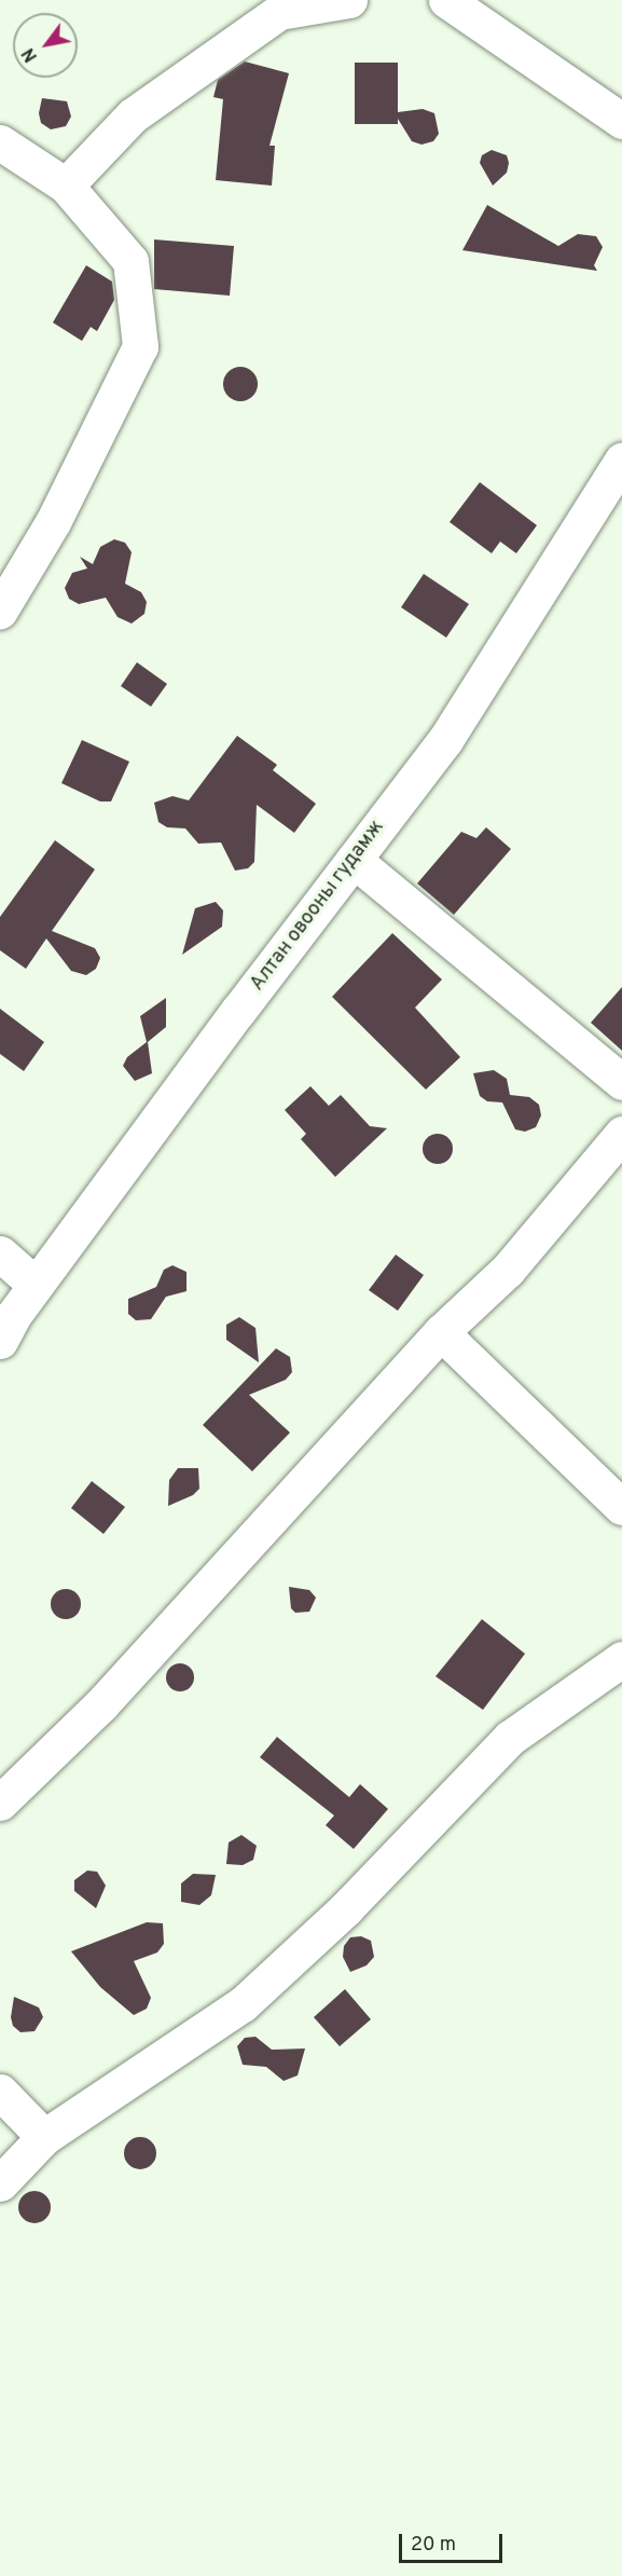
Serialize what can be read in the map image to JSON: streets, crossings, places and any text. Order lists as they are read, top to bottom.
{
  "streets": {
    "street": ["Алтан овооны гудамж"]
  },
  "scale_bar": "20 m",
  "north": "bottom left"
}
